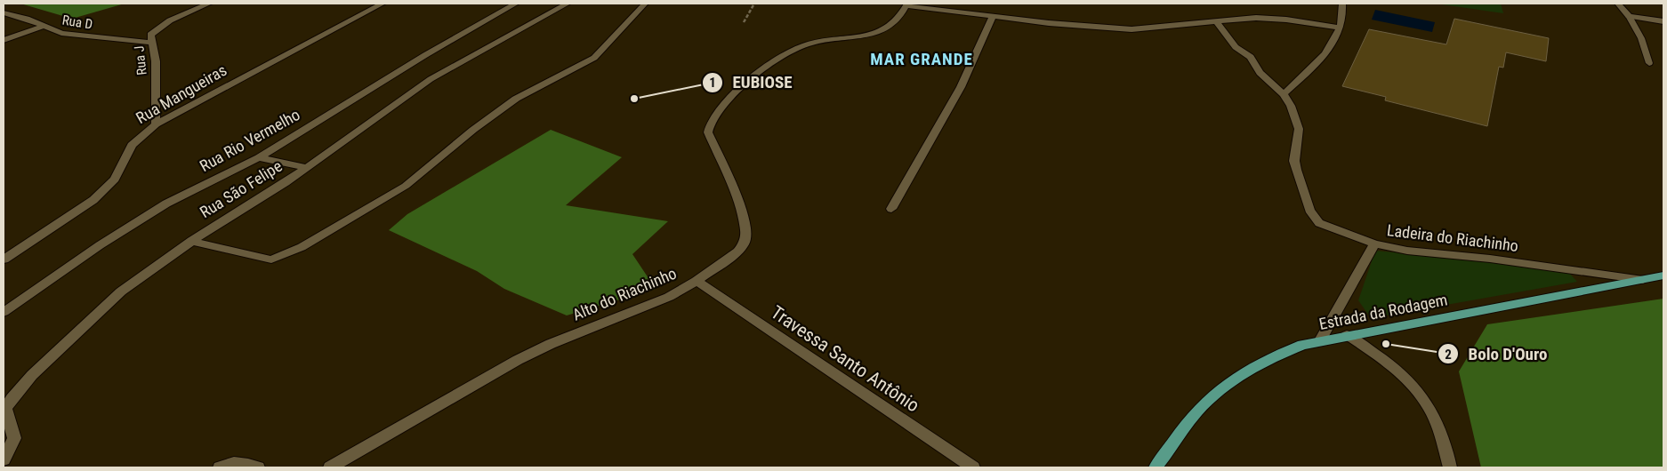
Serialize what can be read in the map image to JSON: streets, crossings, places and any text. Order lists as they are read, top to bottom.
{
  "streets": {
    "main road": ["Estrada da Rodagem"],
    "street": [
      "Rua D",
      "Rua J",
      "Rua Mangueiras",
      "Rua Rio Vermelho",
      "Rua São Felipe",
      "Ladeira do Riachinho",
      "Alto do Riachinho",
      "Travessa Santo Antônio"
    ]
  },
  "crossings": [
    ["Rua D", "Rua J"],
    ["Rua J", "Rua Mangueiras"],
    ["Ladeira do Riachinho", "Estrada da Rodagem"],
    ["Alto do Riachinho", "Travessa Santo Antônio"]
  ],
  "districts": ["MAR GRANDE"],
  "places": ["EUBIOSE", "Bolo D'Ouro"]
}
